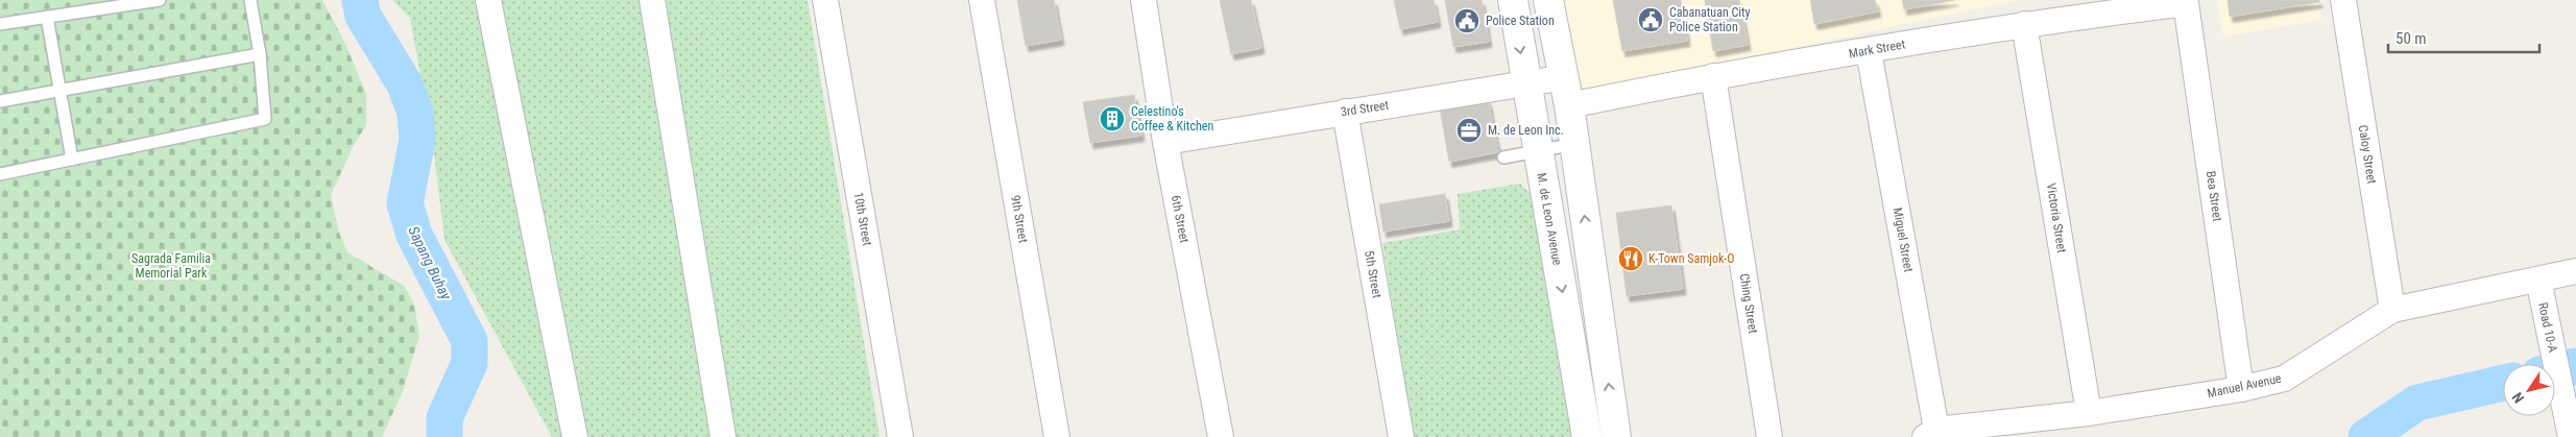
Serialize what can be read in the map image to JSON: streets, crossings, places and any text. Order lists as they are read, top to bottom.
{
  "streets": {
    "main road": ["M. de Leon Avenue"],
    "street": [
      "Mark Street",
      "3rd Street",
      "Caloy Street",
      "Bea Street",
      "Victoria Street",
      "10th Street",
      "9th Street",
      "6th Street",
      "Miguel Street",
      "5th Street",
      "Ching Street",
      "Road 10-A",
      "Manuel Avenue"
    ]
  },
  "crossings": [
    ["Mark Street", "Bea Street"],
    ["Mark Street", "Victoria Street"],
    ["Mark Street", "Miguel Street"],
    ["Mark Street", "Ching Street"],
    ["3rd Street", "6th Street"],
    ["3rd Street", "M. de Leon Avenue"],
    ["3rd Street", "5th Street"],
    ["Caloy Street", "Manuel Avenue"],
    ["Bea Street", "Manuel Avenue"],
    ["Victoria Street", "Manuel Avenue"],
    ["Miguel Street", "Manuel Avenue"],
    ["Road 10-A", "Manuel Avenue"]
  ],
  "water": ["Sapang Buhay"],
  "parks": ["Sagrada Familia Memorial Park"],
  "places": {
    "public building": ["Cabanatuan City Police Station", "Police Station"],
    "building": ["Celestino's Coffee & Kitchen"],
    "office": ["M. de Leon Inc."],
    "restaurant": ["K-Town Samjok-O"]
  },
  "scale_bar": "50 m",
  "north": "bottom left"
}
